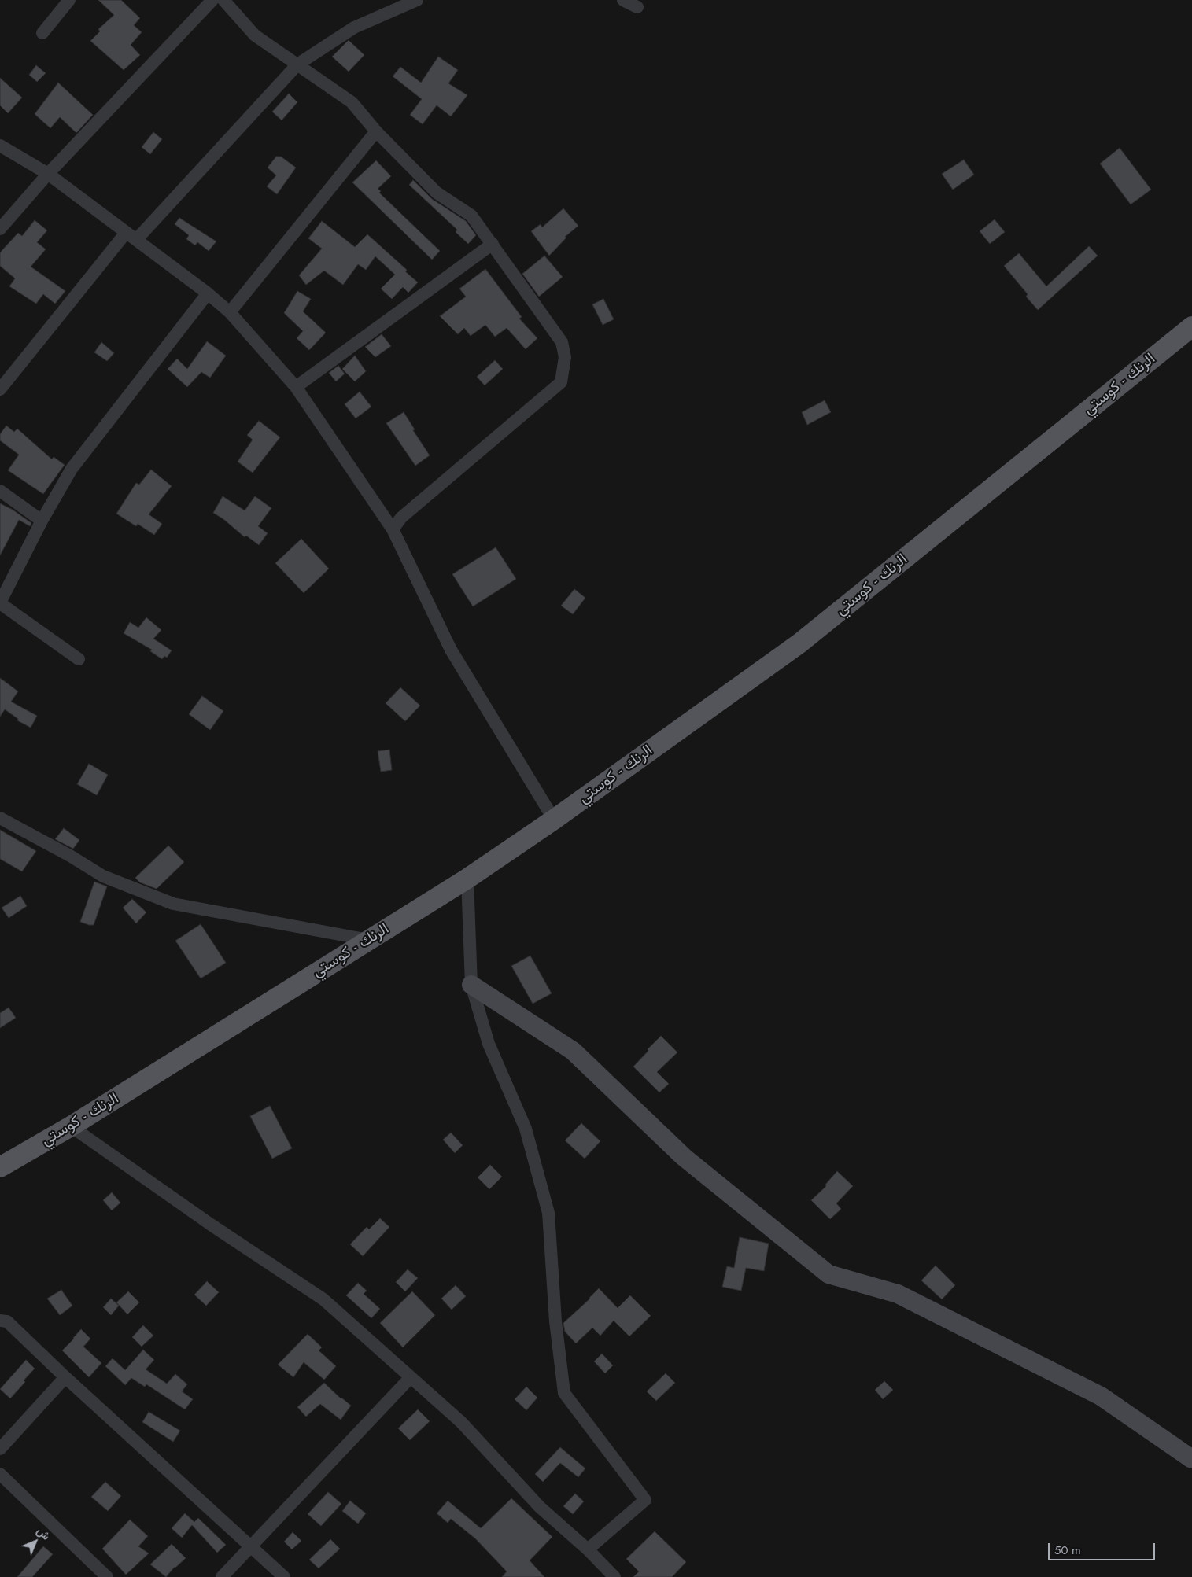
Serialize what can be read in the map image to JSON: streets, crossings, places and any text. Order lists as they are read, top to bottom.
{
  "streets": {
    "main road": ["الرنك - كوستي"]
  },
  "scale_bar": "50 m",
  "north": "top right"
}
